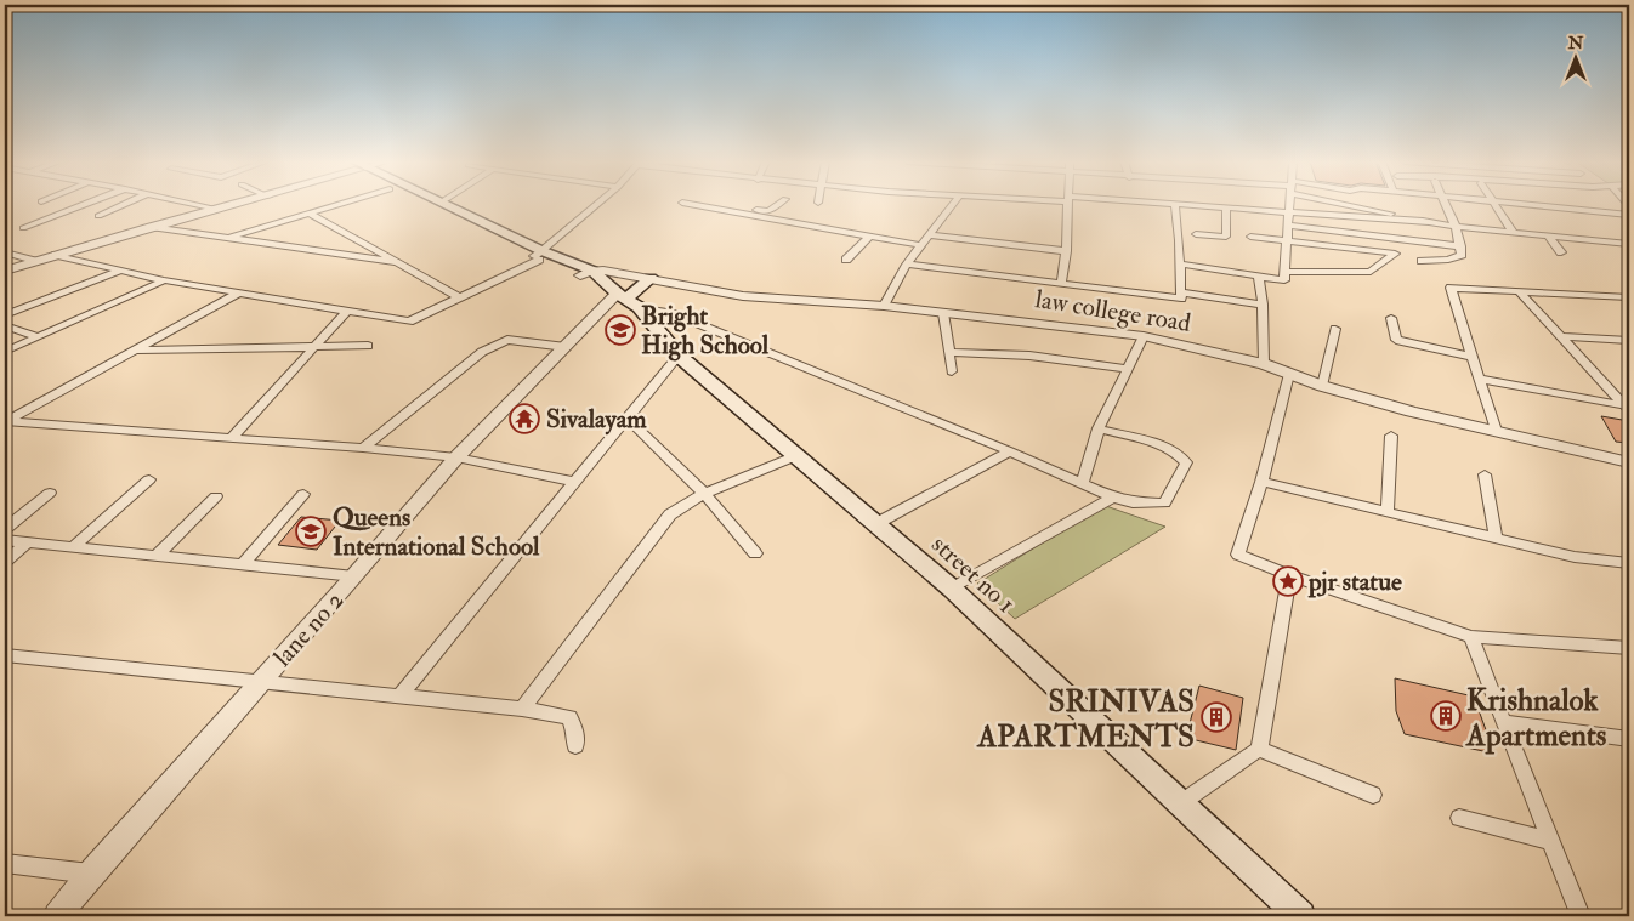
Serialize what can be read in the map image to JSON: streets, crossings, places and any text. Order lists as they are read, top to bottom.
{
  "streets": {
    "main road": ["street no 1"],
    "street": ["law college road", "lane no 2"]
  },
  "crossings": [
    ["street no 1", "lane no 2"]
  ],
  "places": {
    "school or university": ["Bright High School", "Queens International School"],
    "temple": ["Sivalayam"],
    "place": ["pjr statue"],
    "building": ["Krishnalok Apartments", "SRINIVAS APARTMENTS"]
  },
  "north": "top"
}
